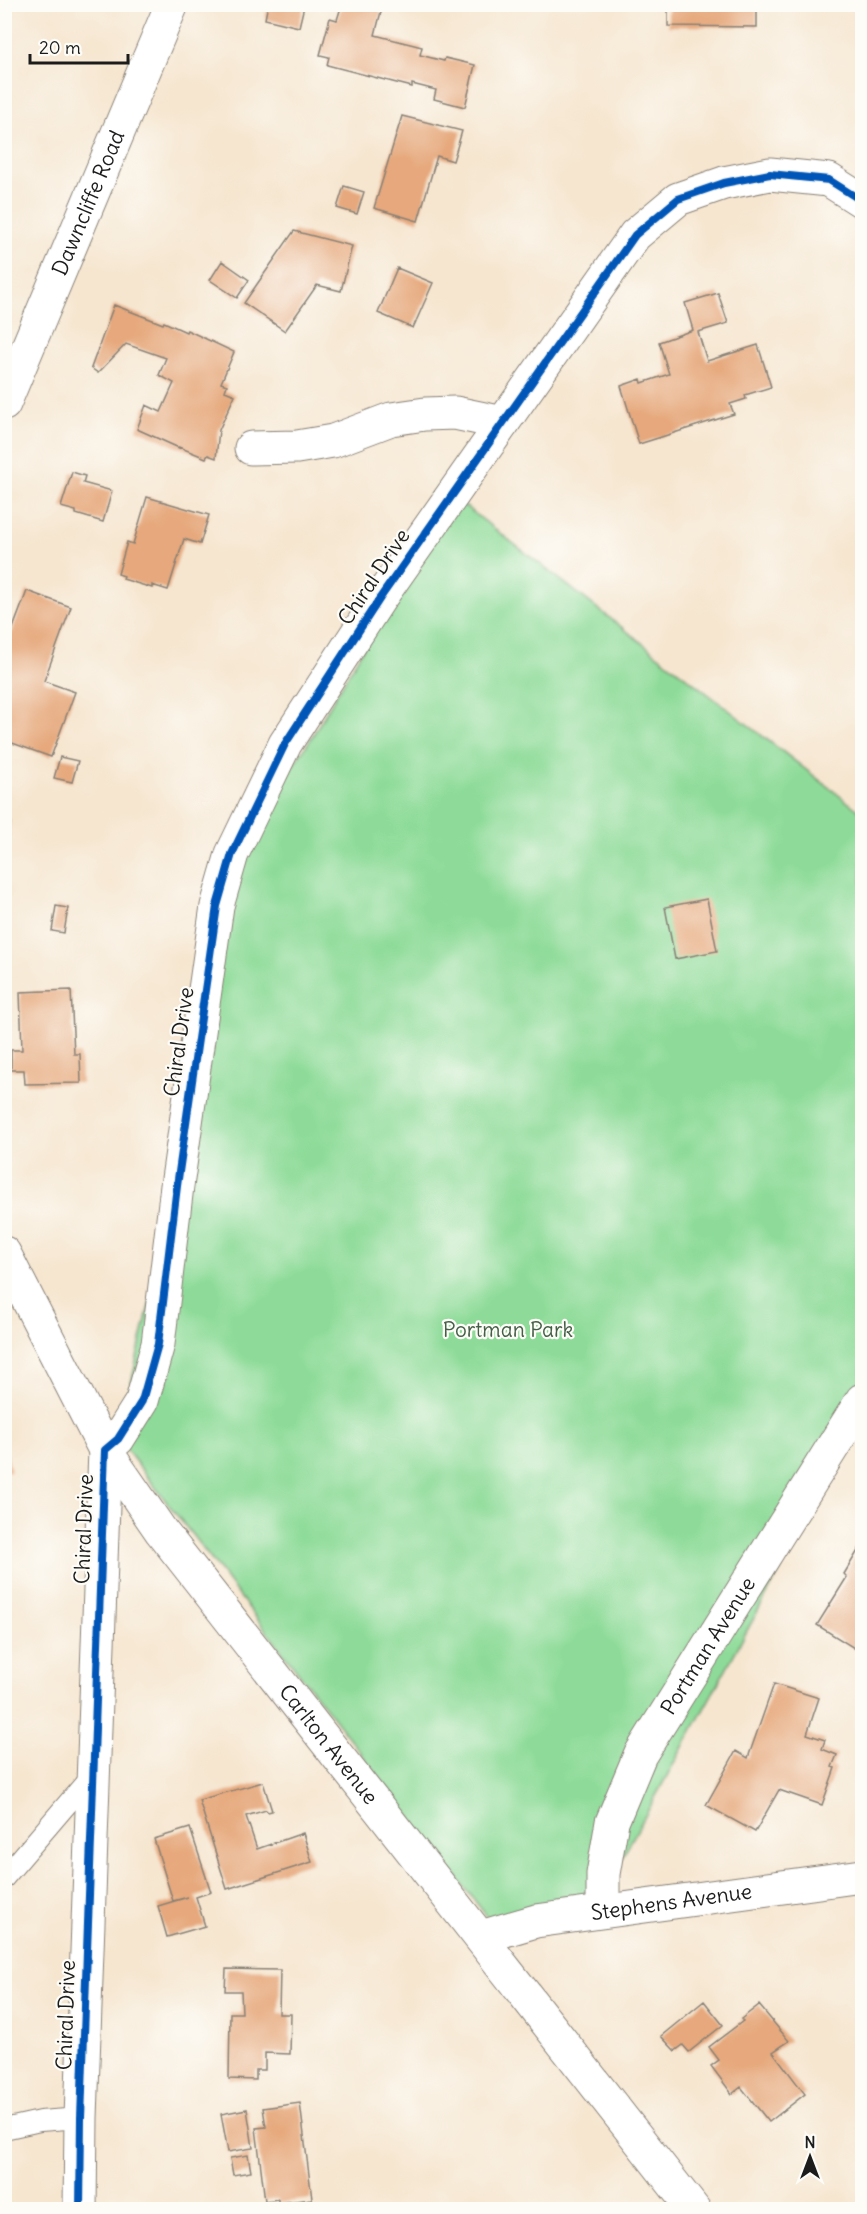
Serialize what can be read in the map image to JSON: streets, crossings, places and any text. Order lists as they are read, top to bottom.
{
  "streets": {
    "street": [
      "Dawncliffe Road",
      "Chiral Drive",
      "Portman Avenue",
      "Carlton Avenue",
      "Stephens Avenue"
    ]
  },
  "crossings": [
    ["Chiral Drive", "Carlton Avenue"],
    ["Portman Avenue", "Stephens Avenue"],
    ["Carlton Avenue", "Stephens Avenue"]
  ],
  "parks": ["Portman Park"],
  "scale_bar": "20 m",
  "north": "top"
}
